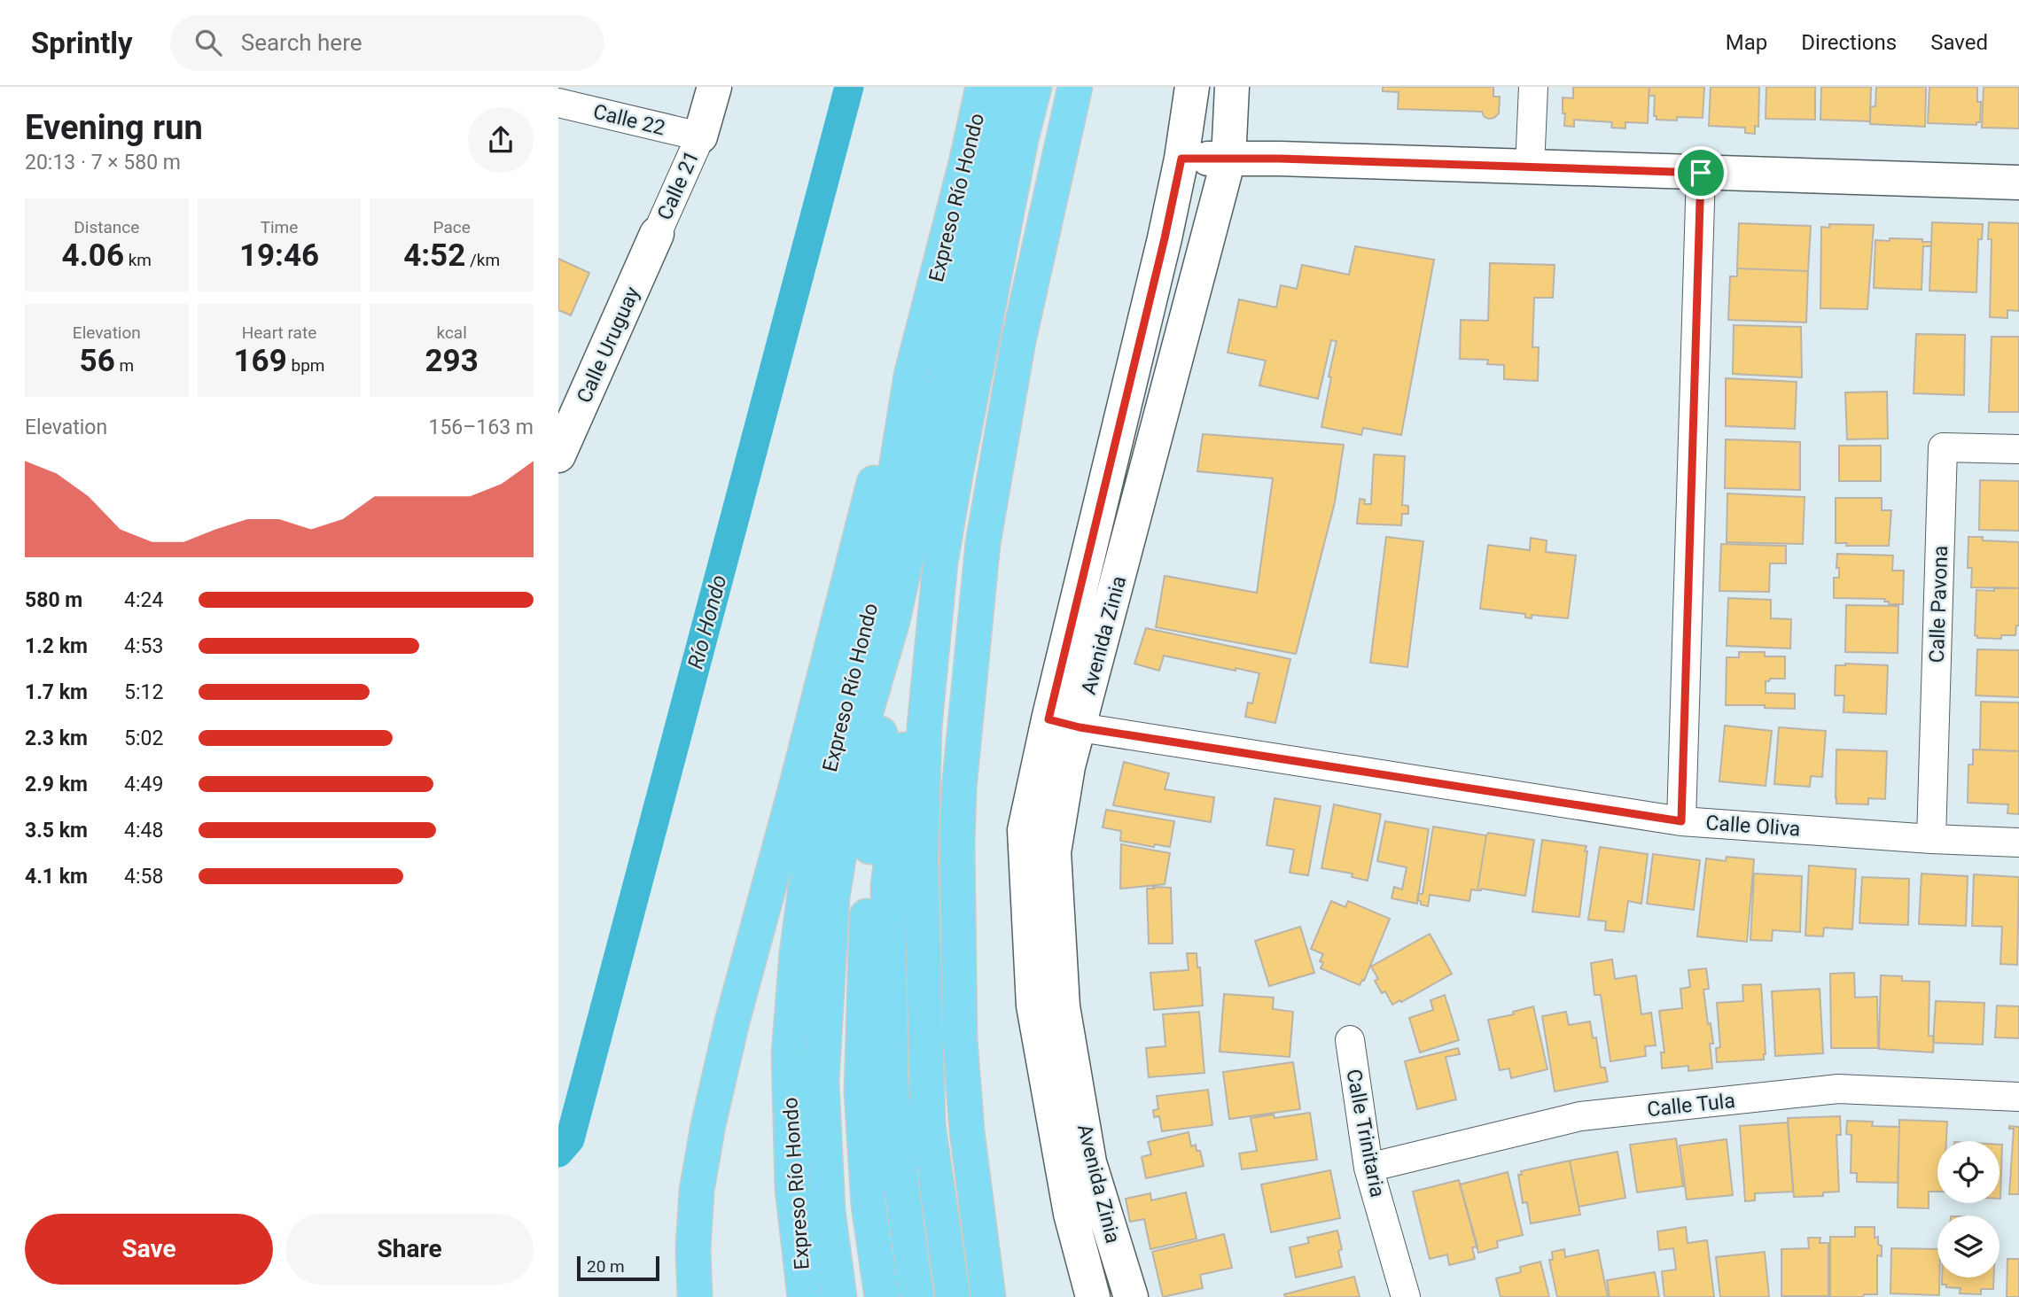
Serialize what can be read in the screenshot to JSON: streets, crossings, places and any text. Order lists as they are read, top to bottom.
{
  "streets": {
    "highway": ["Expreso Río Hondo"],
    "street": [
      "Calle 22",
      "Calle 21",
      "Calle Uruguay",
      "Calle Pavona",
      "Avenida Zinia",
      "Calle Oliva",
      "Calle Tula",
      "Calle Trinitaria"
    ]
  },
  "crossings": [
    ["Calle 22", "Calle 21"],
    ["Calle 21", "Calle Uruguay"],
    ["Calle Pavona", "Calle Oliva"],
    ["Avenida Zinia", "Calle Oliva"],
    ["Calle Tula", "Calle Trinitaria"]
  ],
  "water": ["Río Hondo"],
  "scale_bar": "20 m",
  "page": {
    "header": "Sprintly",
    "search": "Search here",
    "nav": ["Map", "Directions", "Saved"],
    "heading": ["Evening run", "20:13 · 7 × 580 m"],
    "stats": [
      ["Distance", "4.06 km"],
      ["Time", "19:46"],
      ["Pace", "4:52 /km"],
      ["Elevation", "56 m"],
      ["Heart rate", "169 bpm"],
      ["kcal", "293"]
    ],
    "chart": ["Elevation", "156–163 m"],
    "list": [
      {
        "name": "580 m",
        "note": "4:24"
      },
      {
        "name": "1.2 km",
        "note": "4:53"
      },
      {
        "name": "1.7 km",
        "note": "5:12"
      },
      {
        "name": "2.3 km",
        "note": "5:02"
      },
      {
        "name": "2.9 km",
        "note": "4:49"
      },
      {
        "name": "3.5 km",
        "note": "4:48"
      },
      {
        "name": "4.1 km",
        "note": "4:58"
      }
    ],
    "buttons": ["Save", "Share"],
    "scale": "20 m"
  }
}
